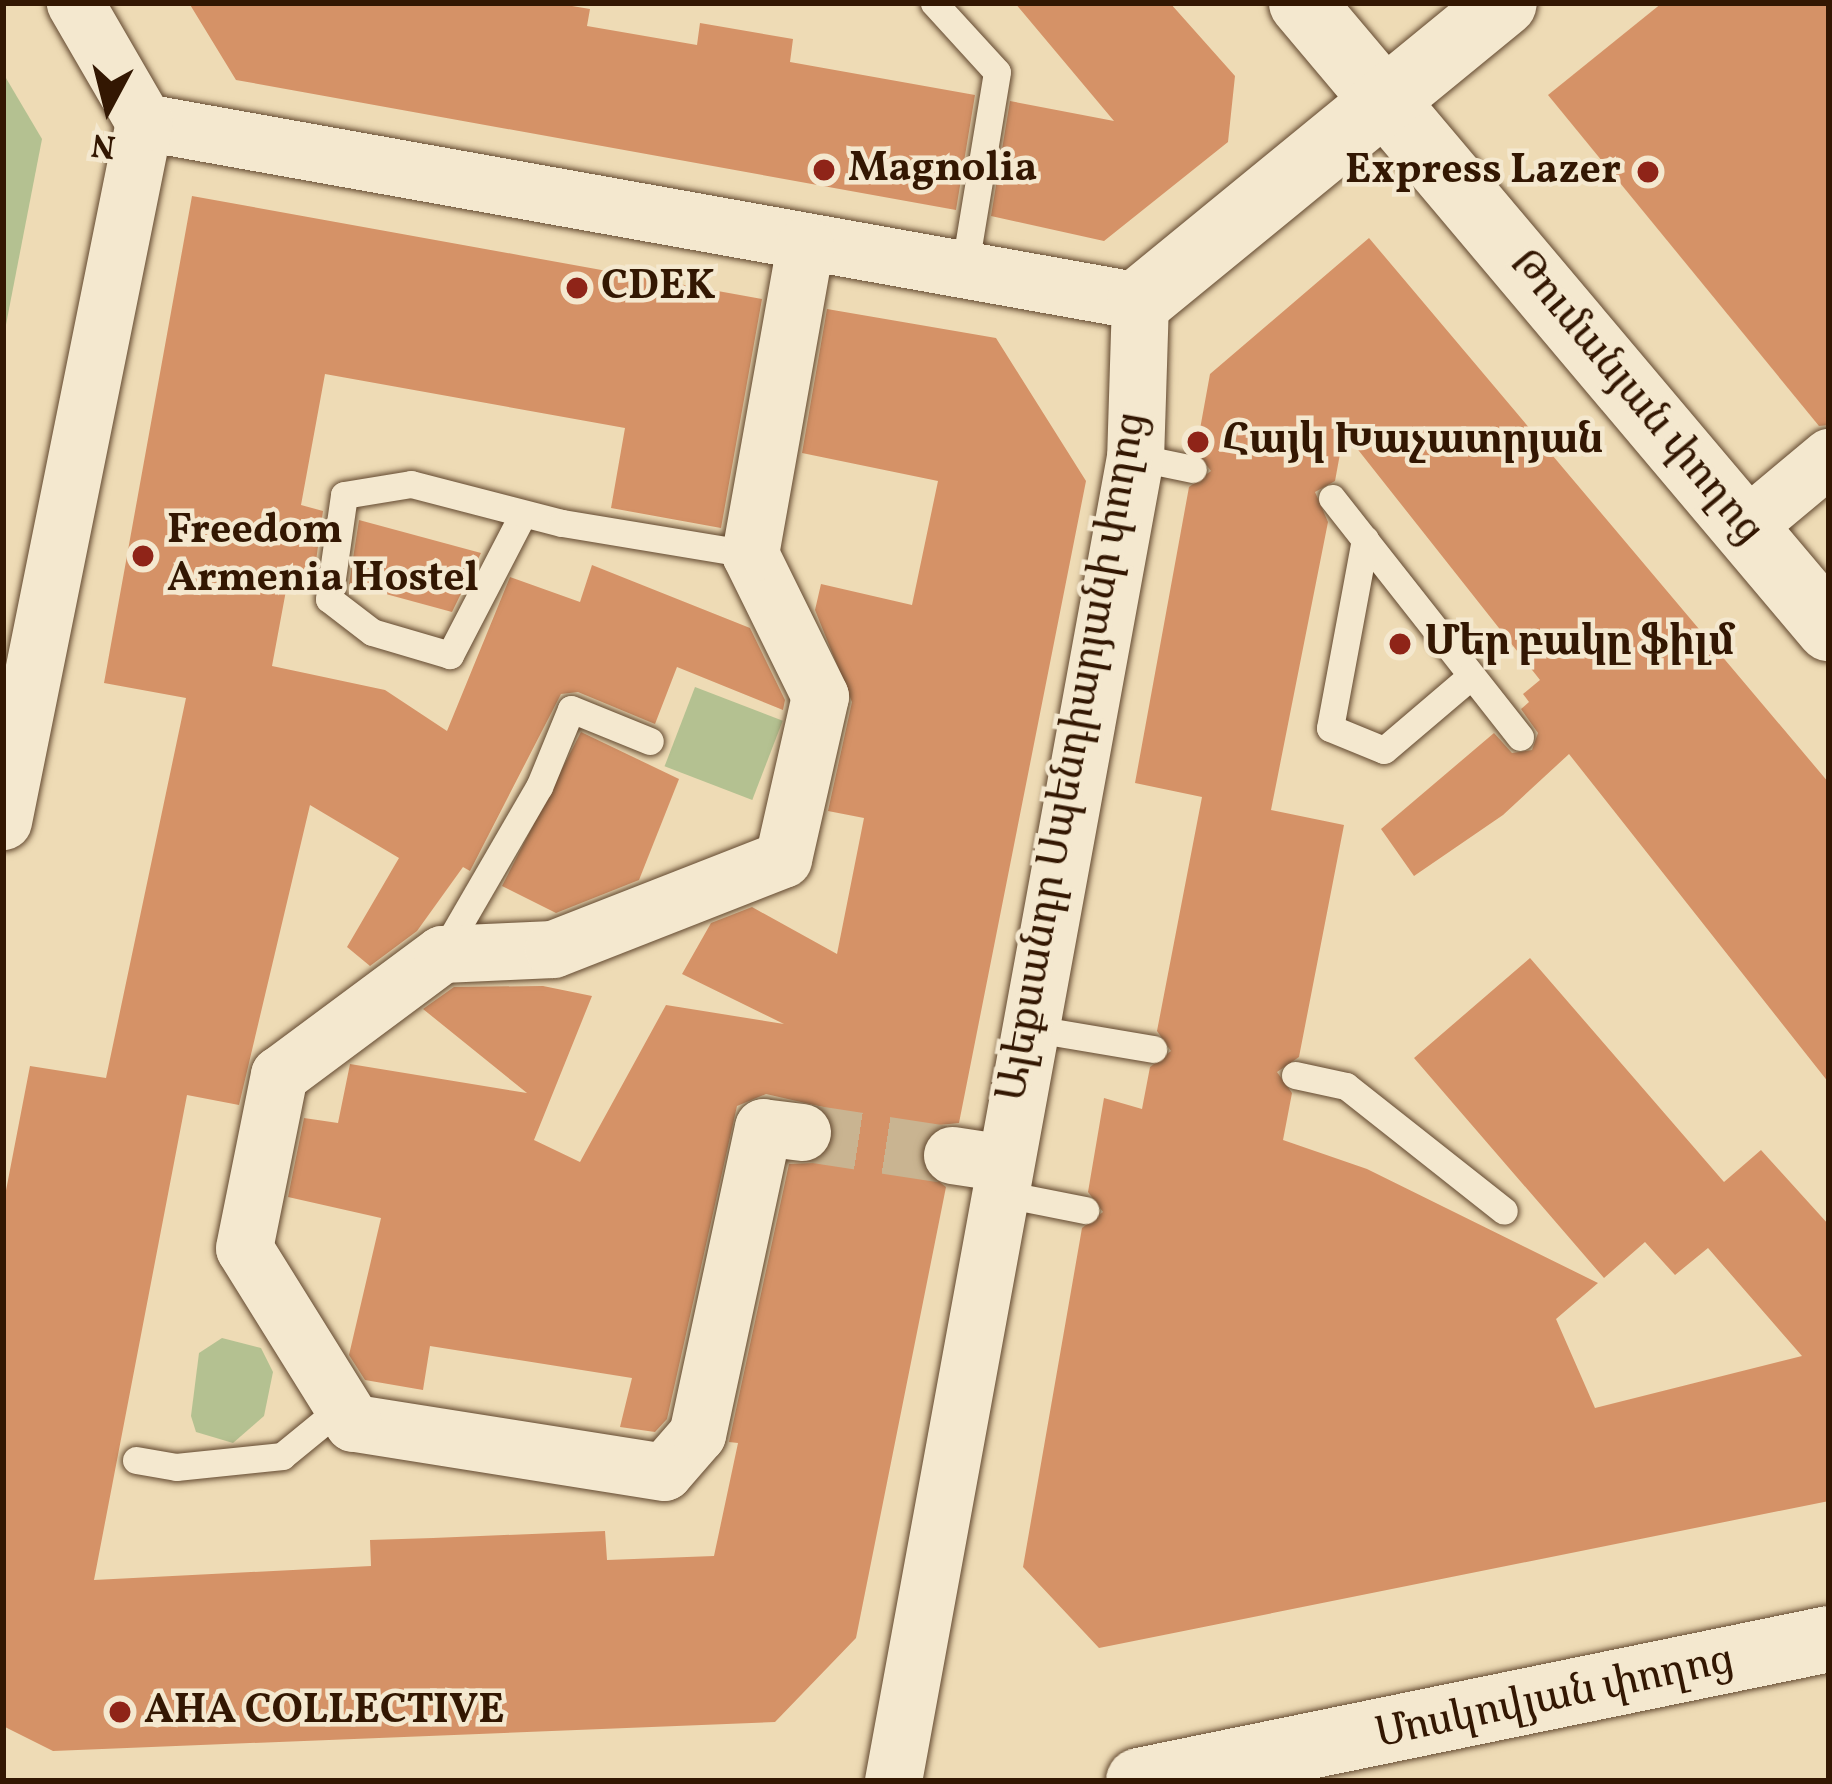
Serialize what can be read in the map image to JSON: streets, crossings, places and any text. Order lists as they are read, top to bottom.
{
  "streets": {
    "street": ["Թումանյան փողոց", "Ալեքսանդր Սպենդիարյանի փողոց", "Մոսկովյան փողոց"]
  },
  "places": [
    "Magnolia",
    "Express Lazer",
    "CDEK",
    "Հայկ Խաչատրյան",
    "Freedom Armenia Hostel",
    "Մեր բակը ֆիլմ",
    "AHA COLLECTIVE"
  ],
  "north": "bottom"
}
